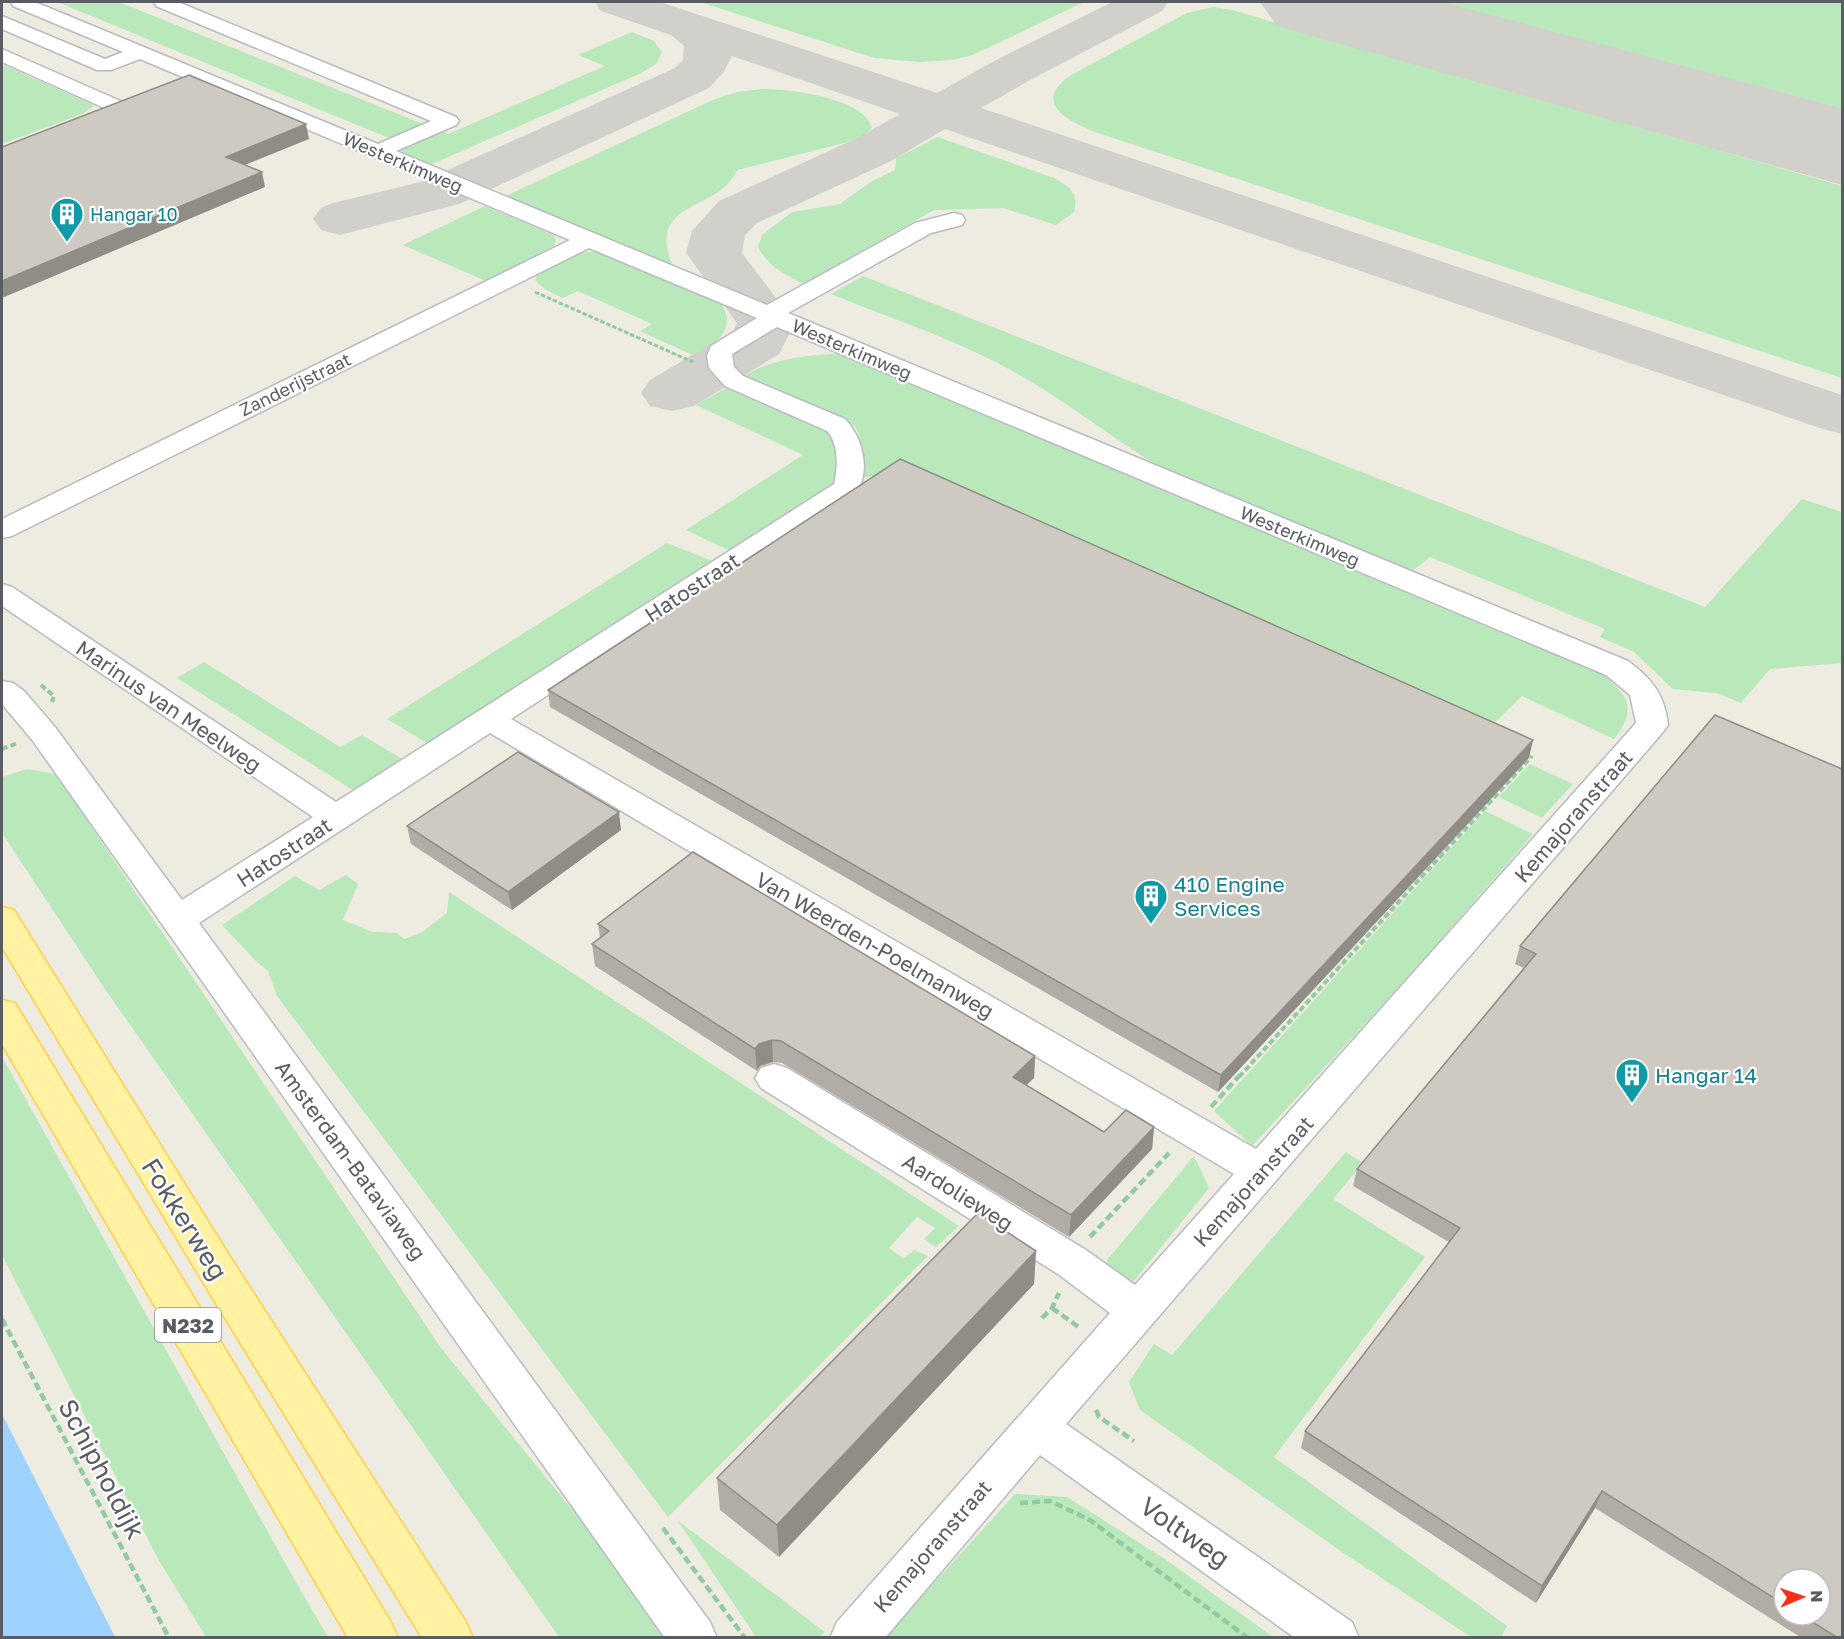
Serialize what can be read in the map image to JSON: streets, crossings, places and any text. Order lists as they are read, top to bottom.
{
  "streets": {
    "main road": ["Fokkerweg", "N232"],
    "street": [
      "Westerkimweg",
      "Zanderijstraat",
      "Hatostraat",
      "Marinus van Meelweg",
      "Kemajoranstraat",
      "Van Weerden-Poelmanweg",
      "Amsterdam-Bataviaweg",
      "Aardolieweg",
      "Voltweg"
    ],
    "path": ["Schipholdijk"]
  },
  "crossings": [
    ["Westerkimweg", "Zanderijstraat"],
    ["Westerkimweg", "Kemajoranstraat"],
    ["Hatostraat", "Marinus van Meelweg"],
    ["Hatostraat", "Van Weerden-Poelmanweg"],
    ["Hatostraat", "Amsterdam-Bataviaweg"],
    ["Kemajoranstraat", "Van Weerden-Poelmanweg"],
    ["Kemajoranstraat", "Aardolieweg"],
    ["Kemajoranstraat", "Voltweg"]
  ],
  "places": {
    "building": ["Hangar 10", "410 Engine Services", "Hangar 14"]
  },
  "north": "right"
}
